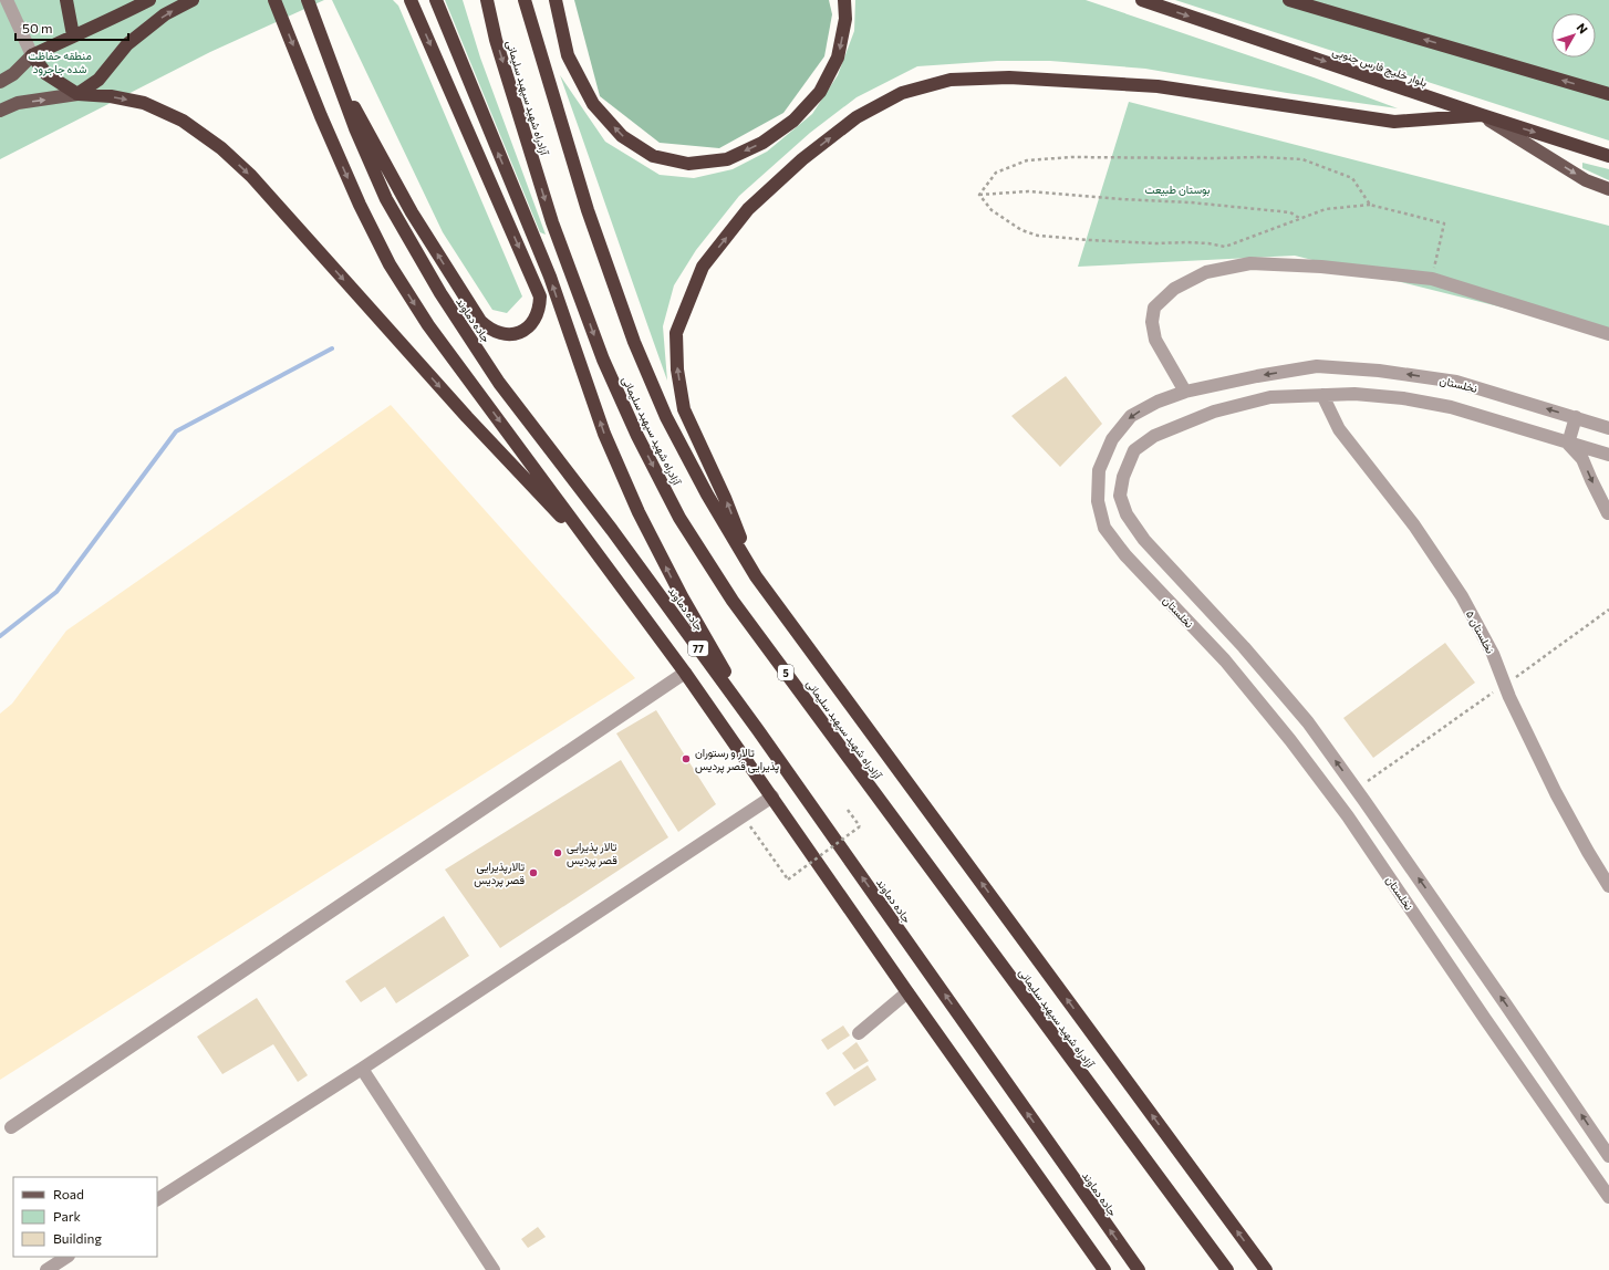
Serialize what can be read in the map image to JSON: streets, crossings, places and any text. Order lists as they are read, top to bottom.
{
  "streets": {
    "highway": [
      "بلوار خلیج فارس جنوبی",
      "آزادراه شهید سپهبد سلیمانی",
      "جاده دماوند",
      "77",
      "5"
    ],
    "street": ["نخلستان", "نخلستان ۵"]
  },
  "parks": ["منطقه حفاظت شده جاجرود", "بوستان طبیعت"],
  "places": ["تالار و رستوران پذیرایی قصر پردیس", "تالار پذیرایی قصر پردیس", "تالارپذیرایی قصر پردیس"],
  "legend": ["Road", "Park", "Building"],
  "scale_bar": "50 m",
  "north": "top right"
}
